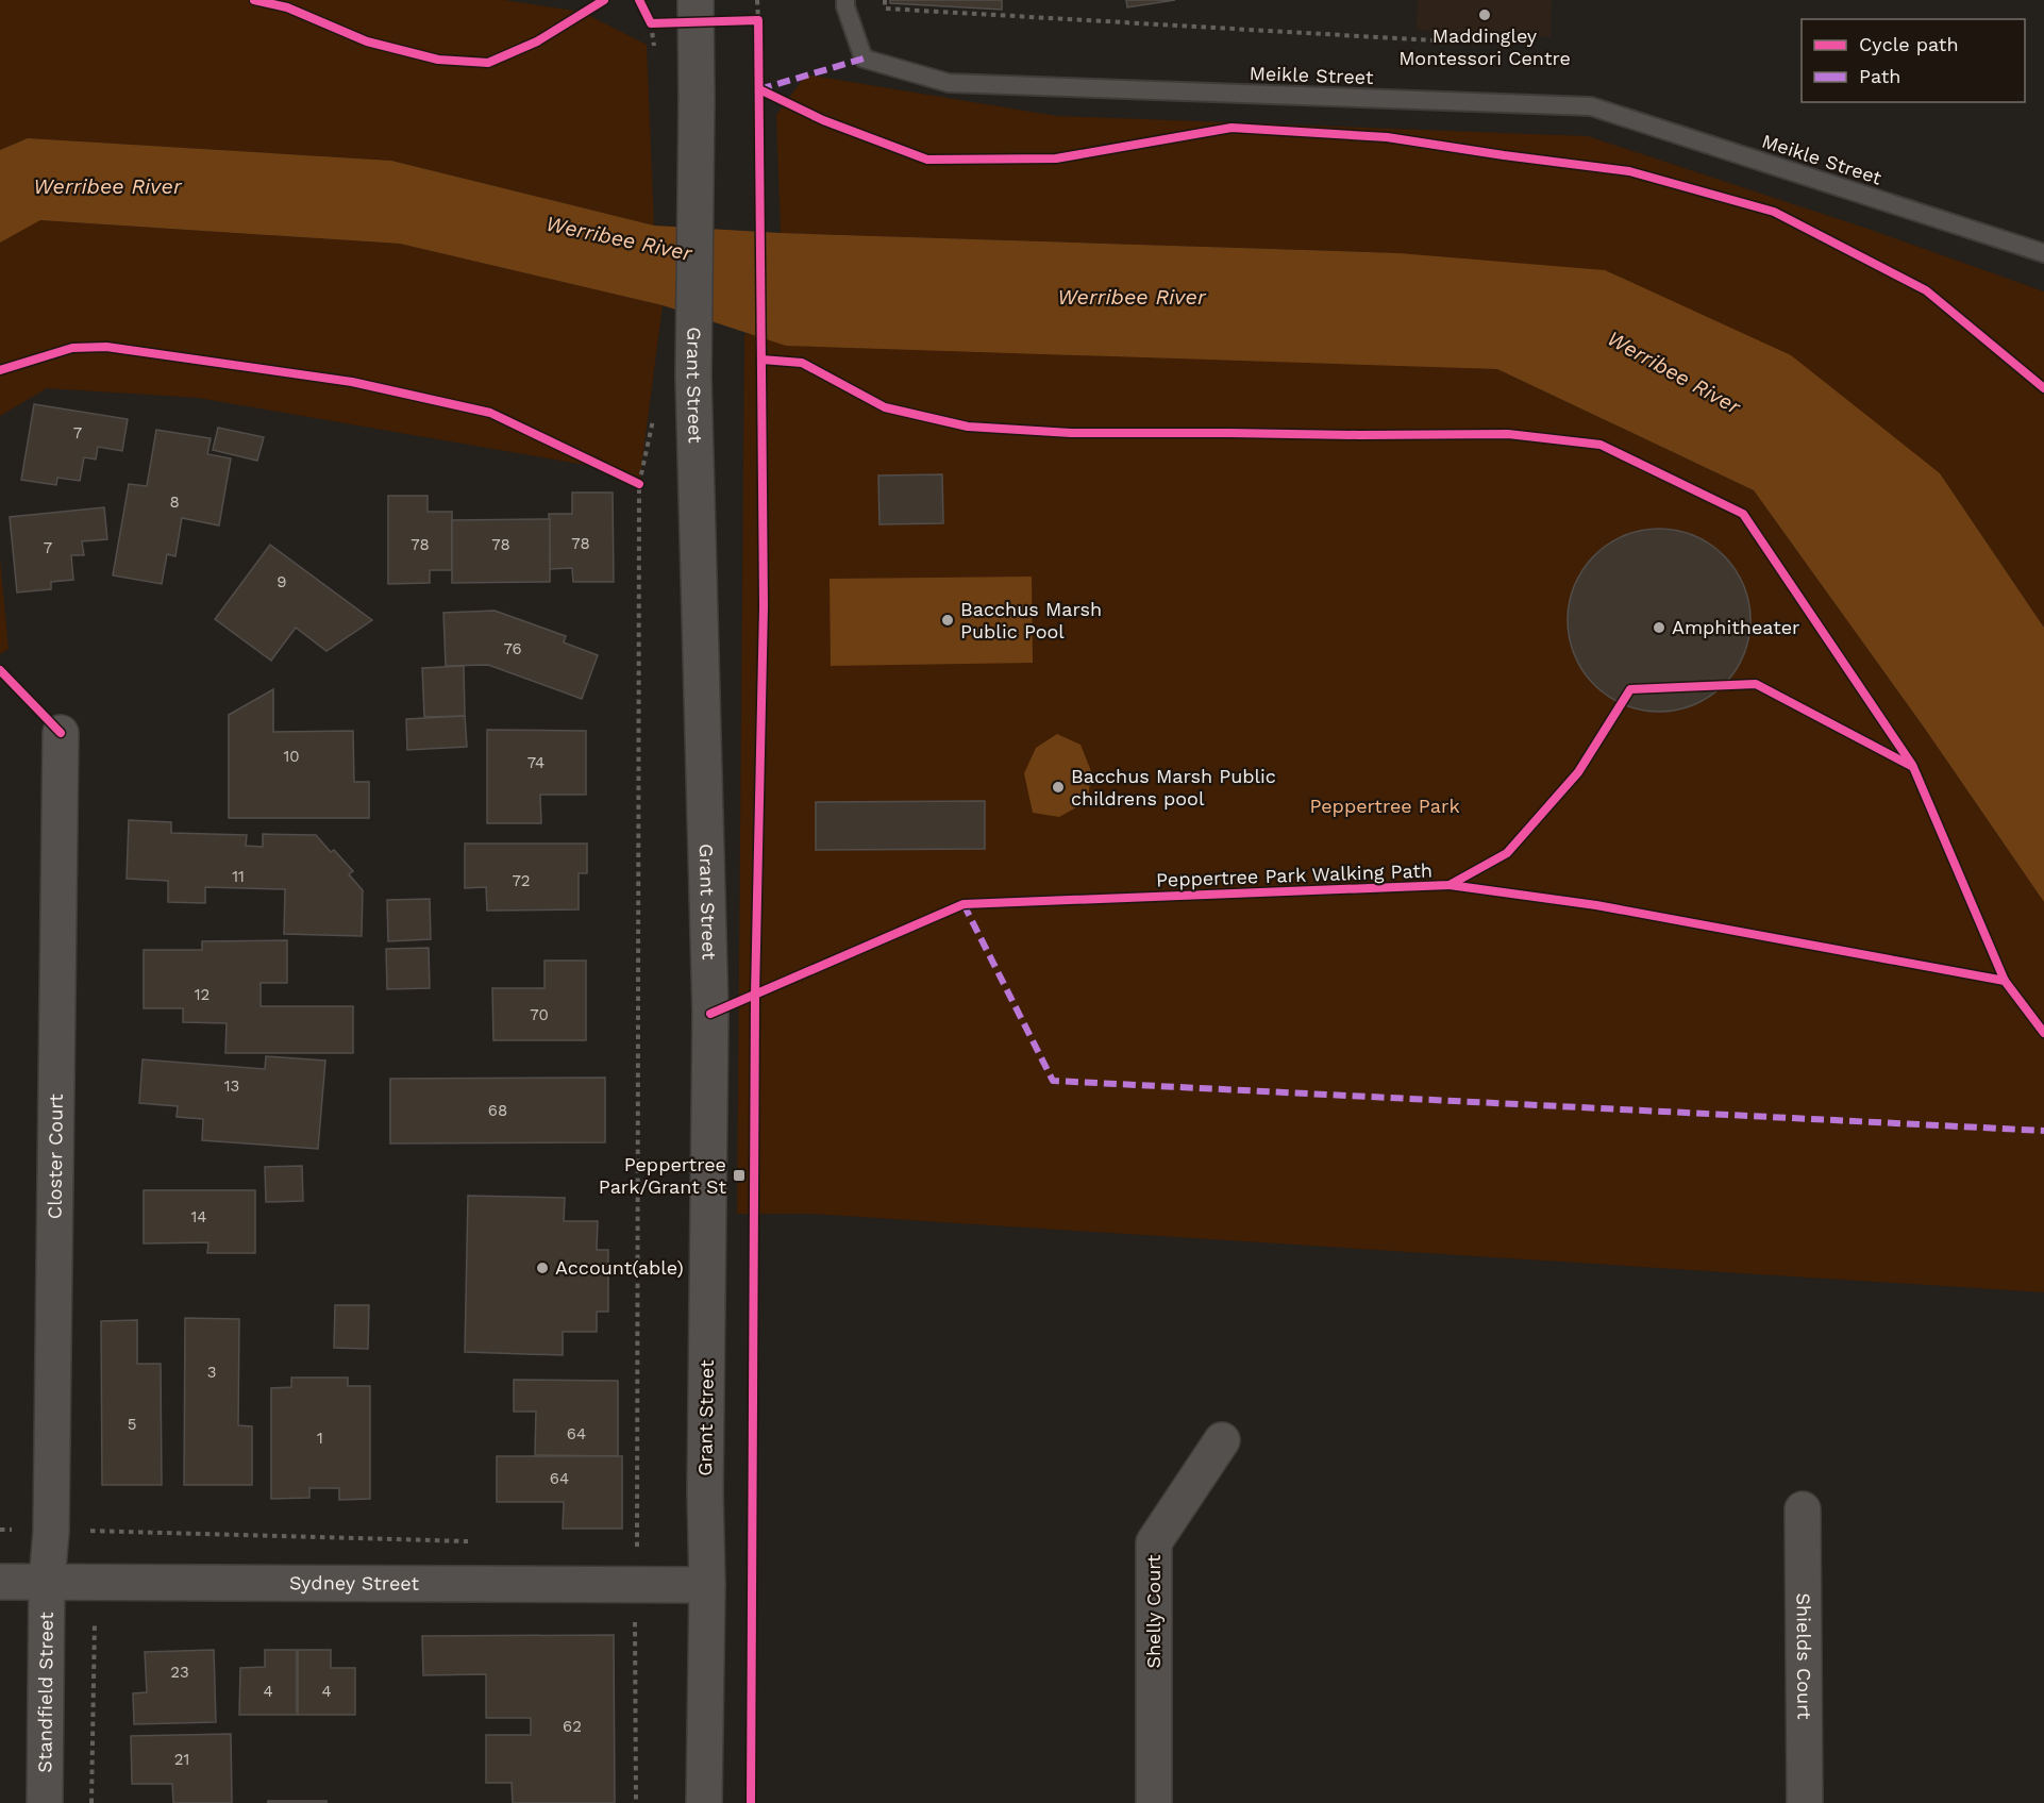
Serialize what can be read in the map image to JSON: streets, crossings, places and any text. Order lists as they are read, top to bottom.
{
  "streets": {
    "street": [
      "Grant Street",
      "Closter Court",
      "Sydney Street",
      "Shelly Court",
      "Shields Court",
      "Standfield Street"
    ],
    "lane": ["Meikle Street"],
    "cycle path": ["Peppertree Park Walking Path"]
  },
  "crossings": [
    ["Grant Street", "Sydney Street"],
    ["Closter Court", "Sydney Street"],
    ["Closter Court", "Standfield Street"],
    ["Sydney Street", "Standfield Street"]
  ],
  "water": ["Werribee River"],
  "parks": ["Peppertree Park"],
  "places": {
    "other": [
      "Maddingley Montessori Centre",
      "Bacchus Marsh Public Pool",
      "Amphitheater",
      "Bacchus Marsh Public childrens pool",
      "Account(able)"
    ],
    "transit": ["Peppertree Park/Grant St"]
  },
  "house_numbers": [
    "7",
    "8",
    "78",
    "78",
    "78",
    "7",
    "9",
    "76",
    "10",
    "74",
    "11",
    "72",
    "12",
    "70",
    "13",
    "68",
    "14",
    "3",
    "5",
    "64",
    "1",
    "64",
    "23",
    "4",
    "4",
    "62",
    "21"
  ],
  "legend": ["Cycle path", "Path"]
}
